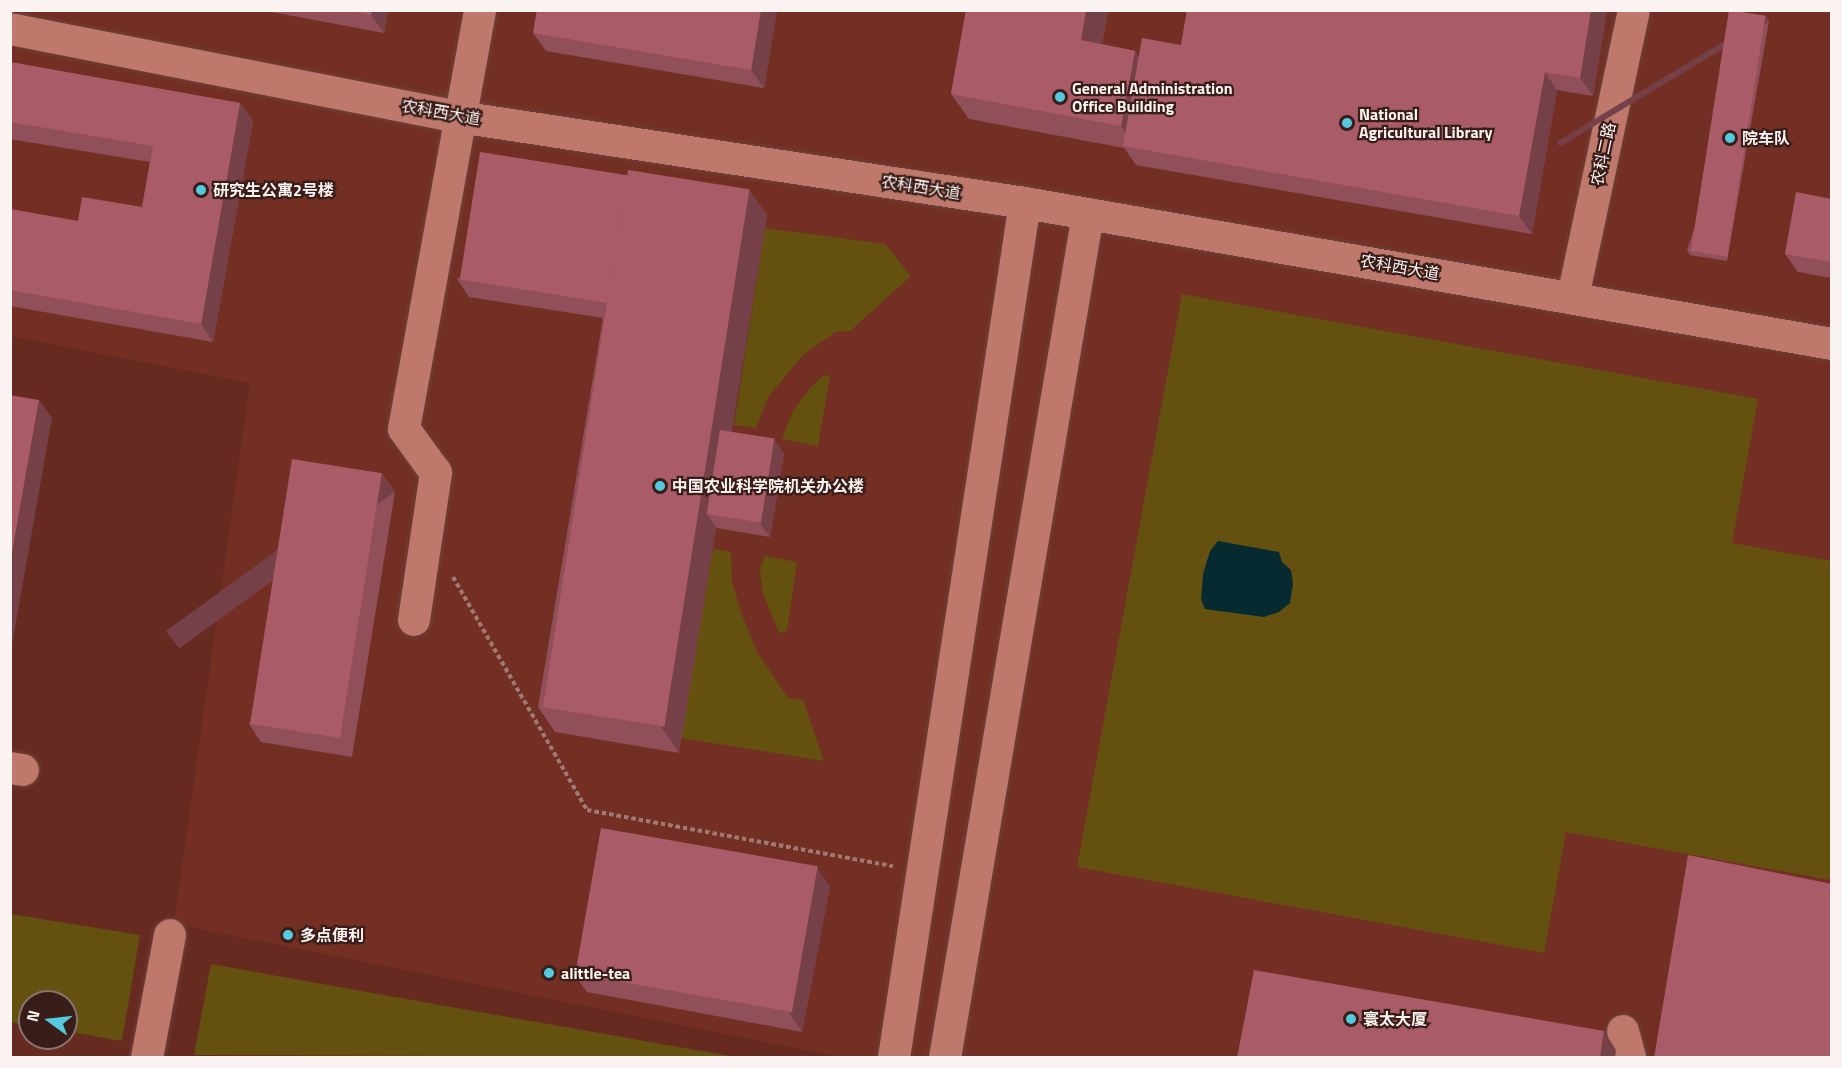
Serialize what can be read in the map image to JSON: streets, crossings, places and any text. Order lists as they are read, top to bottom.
{
  "streets": {
    "street": ["农科西大道", "农科二路"]
  },
  "crossings": [
    ["农科西大道", "农科二路"]
  ],
  "places": [
    "General Administration Office Building",
    "National Agricultural Library",
    "院车队",
    "研究生公寓2号楼",
    "中国农业科学院机关办公楼",
    "多点便利",
    "alittle-tea",
    "寰太大厦"
  ],
  "north": "left"
}
